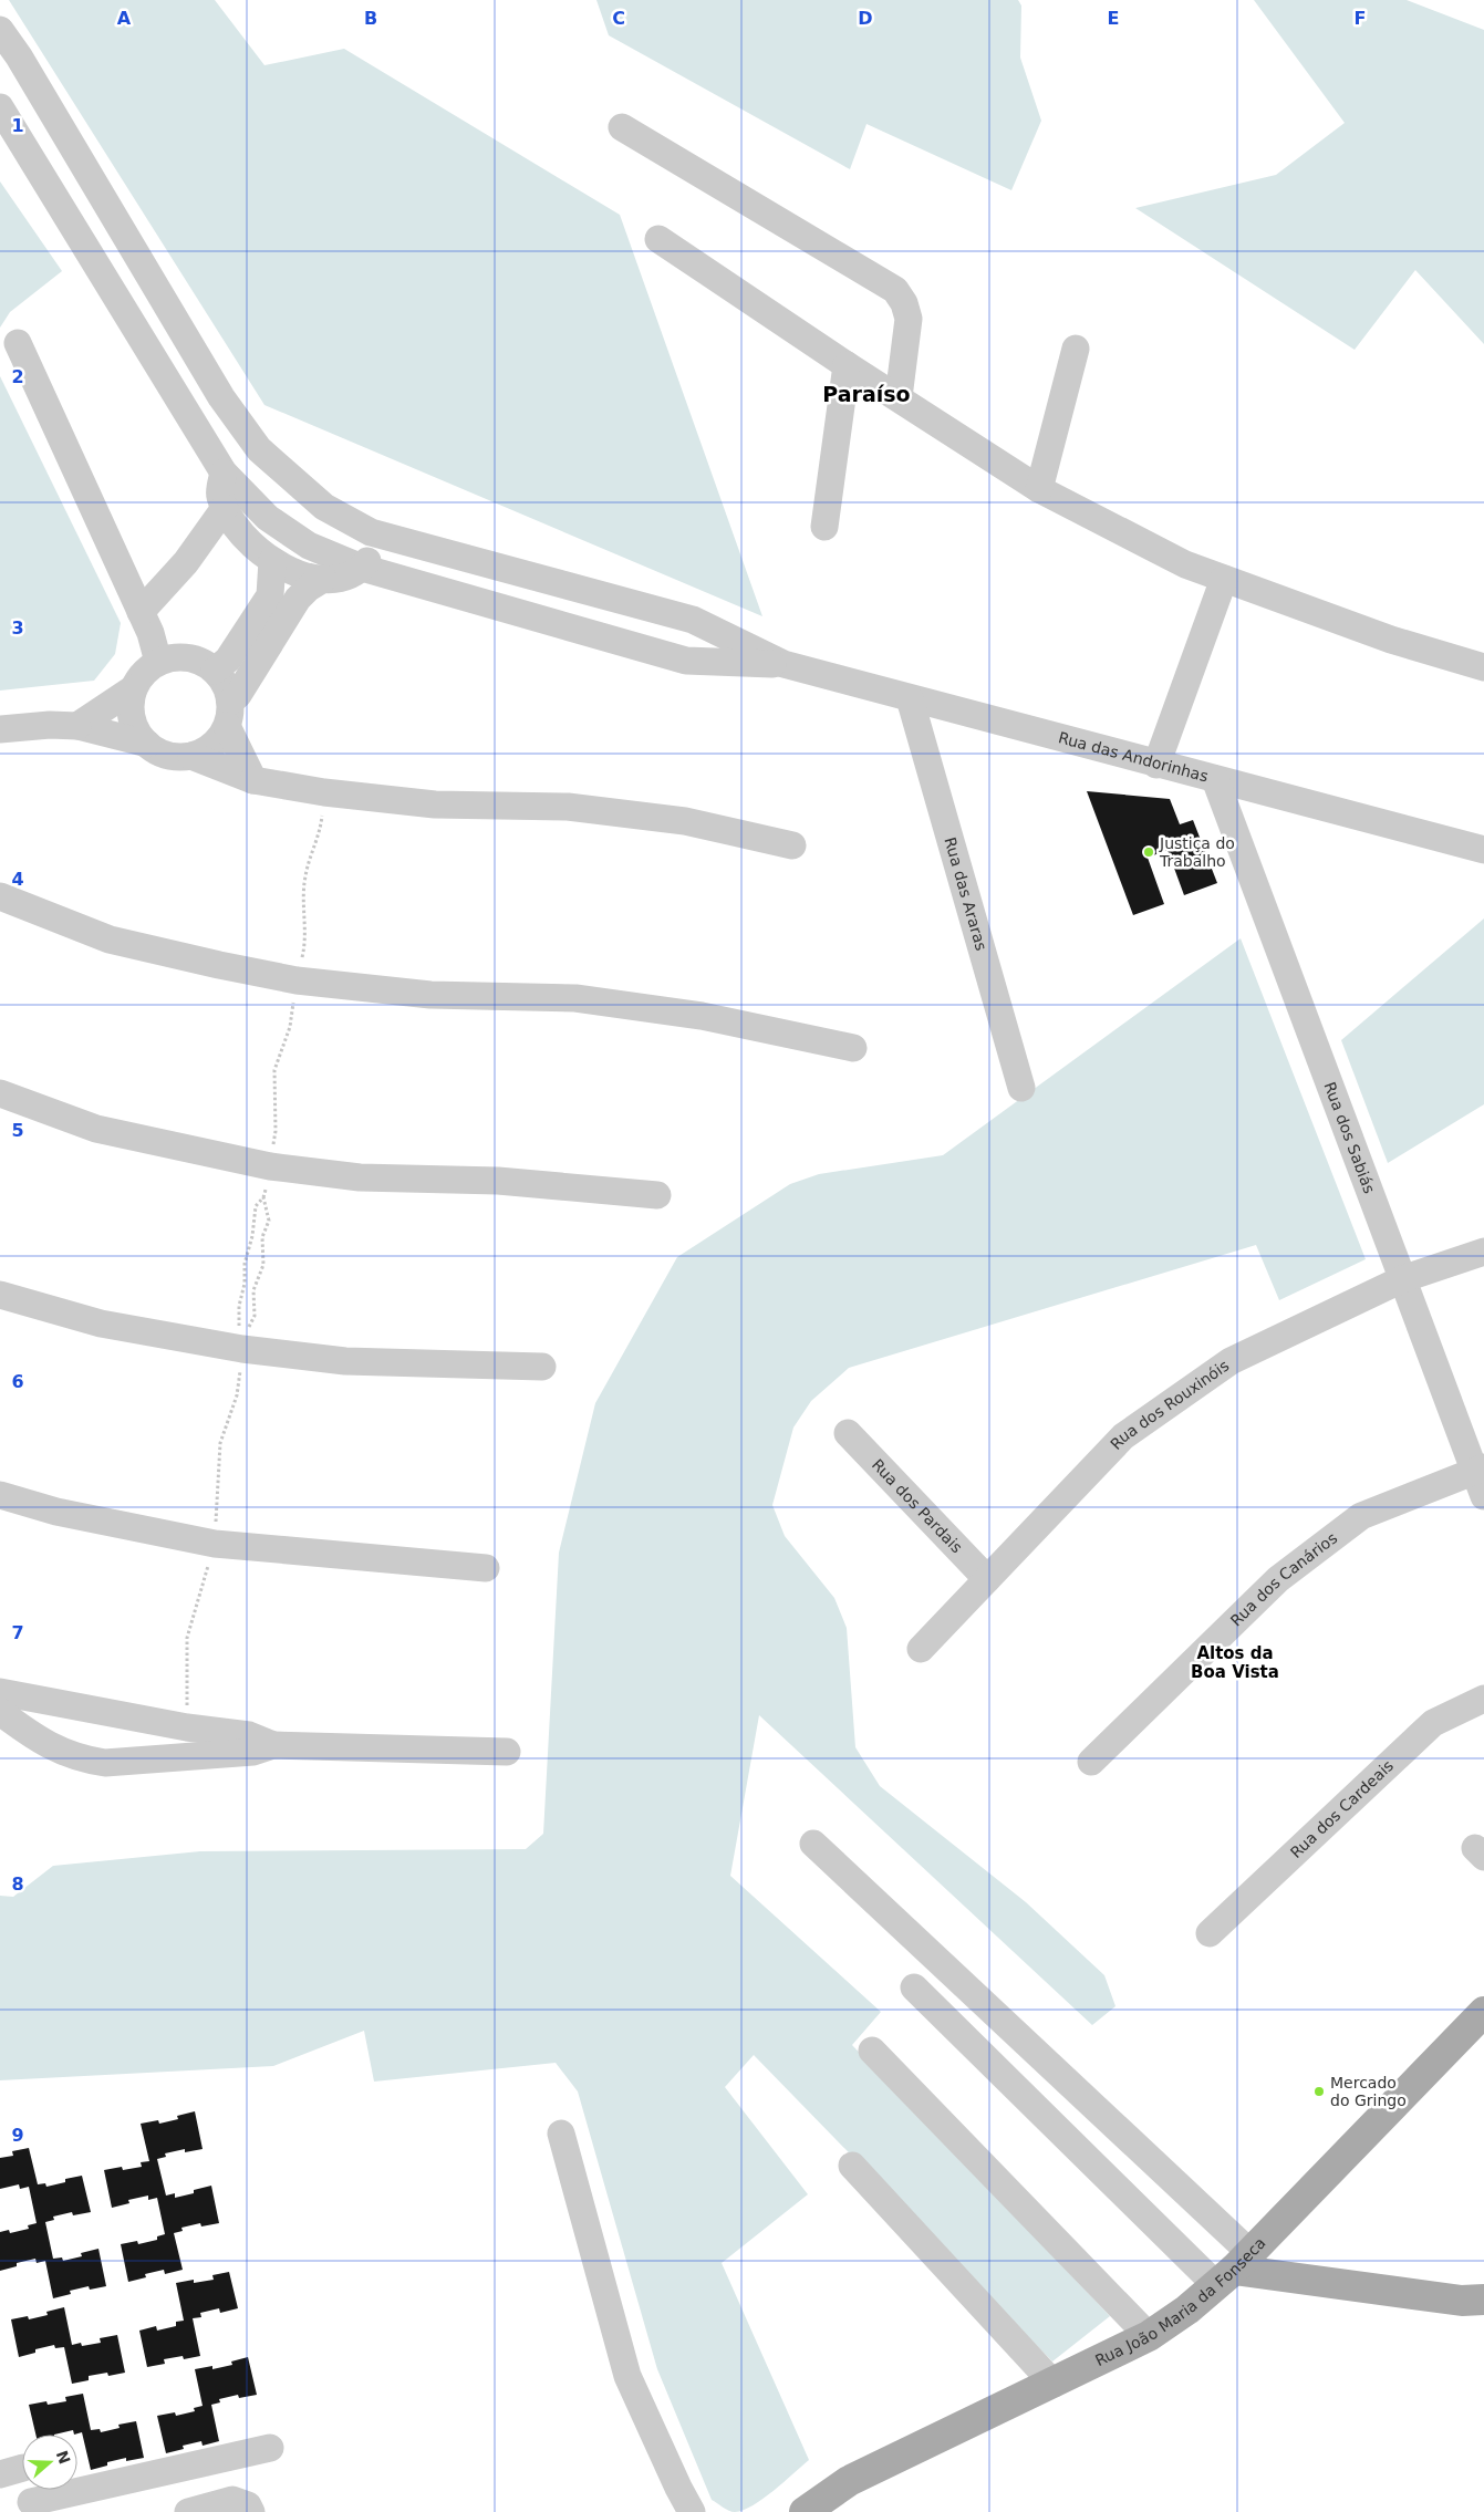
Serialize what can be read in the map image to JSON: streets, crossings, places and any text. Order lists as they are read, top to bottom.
{
  "streets": {
    "main road": ["Rua João Maria da Fonseca"],
    "street": [
      "Rua das Andorinhas",
      "Rua das Araras",
      "Rua dos Sabiás",
      "Rua dos Rouxinóis",
      "Rua dos Pardais",
      "Rua dos Canários",
      "Rua dos Cardeais"
    ]
  },
  "crossings": [
    ["Rua das Andorinhas", "Rua das Araras"],
    ["Rua das Andorinhas", "Rua dos Sabiás"],
    ["Rua dos Sabiás", "Rua dos Rouxinóis"],
    ["Rua dos Sabiás", "Rua dos Canários"],
    ["Rua dos Rouxinóis", "Rua dos Pardais"]
  ],
  "districts": ["Paraíso", "Altos da Boa Vista"],
  "places": ["Justiça do Trabalho", "Mercado do Gringo"],
  "north": "right",
  "grid": {
    "columns": [
      "A",
      "B",
      "C",
      "D",
      "E",
      "F"
    ],
    "rows": [
      "1",
      "2",
      "3",
      "4",
      "5",
      "6",
      "7",
      "8",
      "9"
    ]
  }
}
